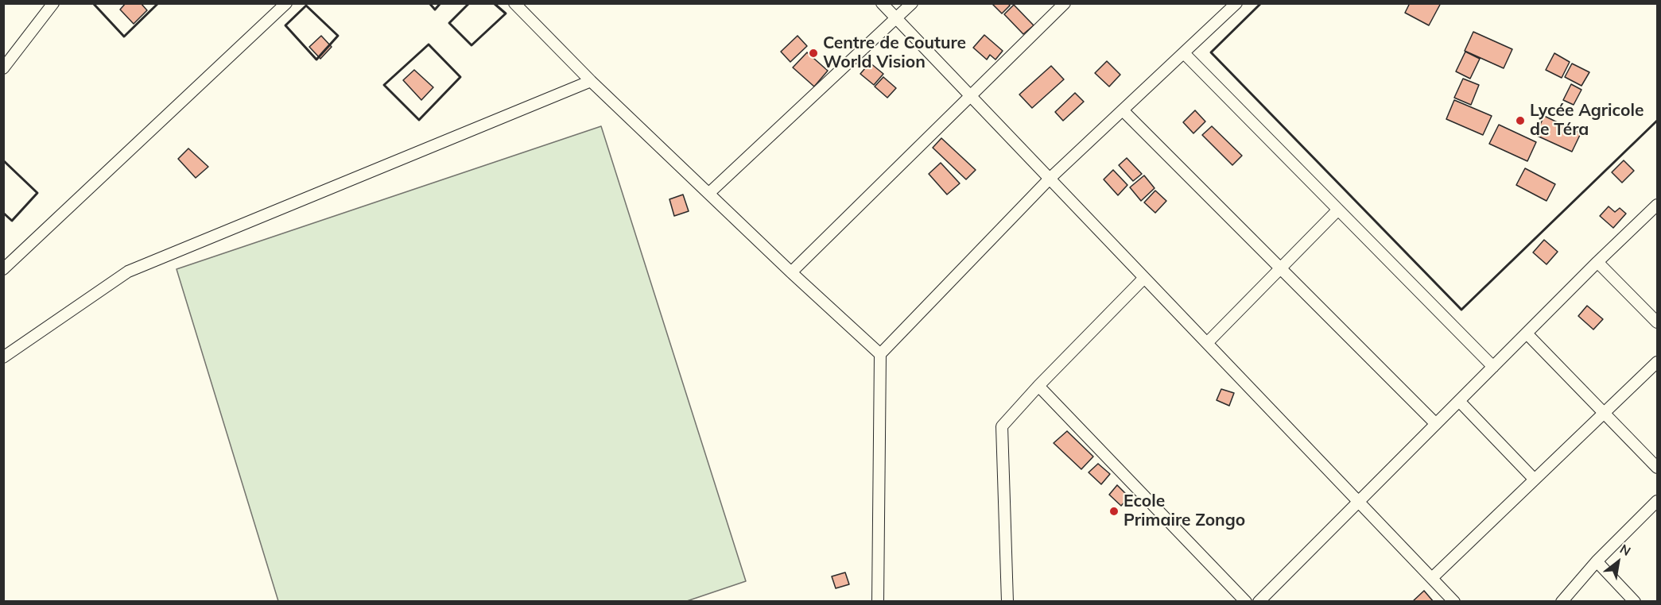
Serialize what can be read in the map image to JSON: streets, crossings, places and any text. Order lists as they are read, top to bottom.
{
  "places": ["Centre de Couture World Vision", "Lycée Agricole de Téra", "Ecole Primaire Zongo"],
  "north": "top right"
}
